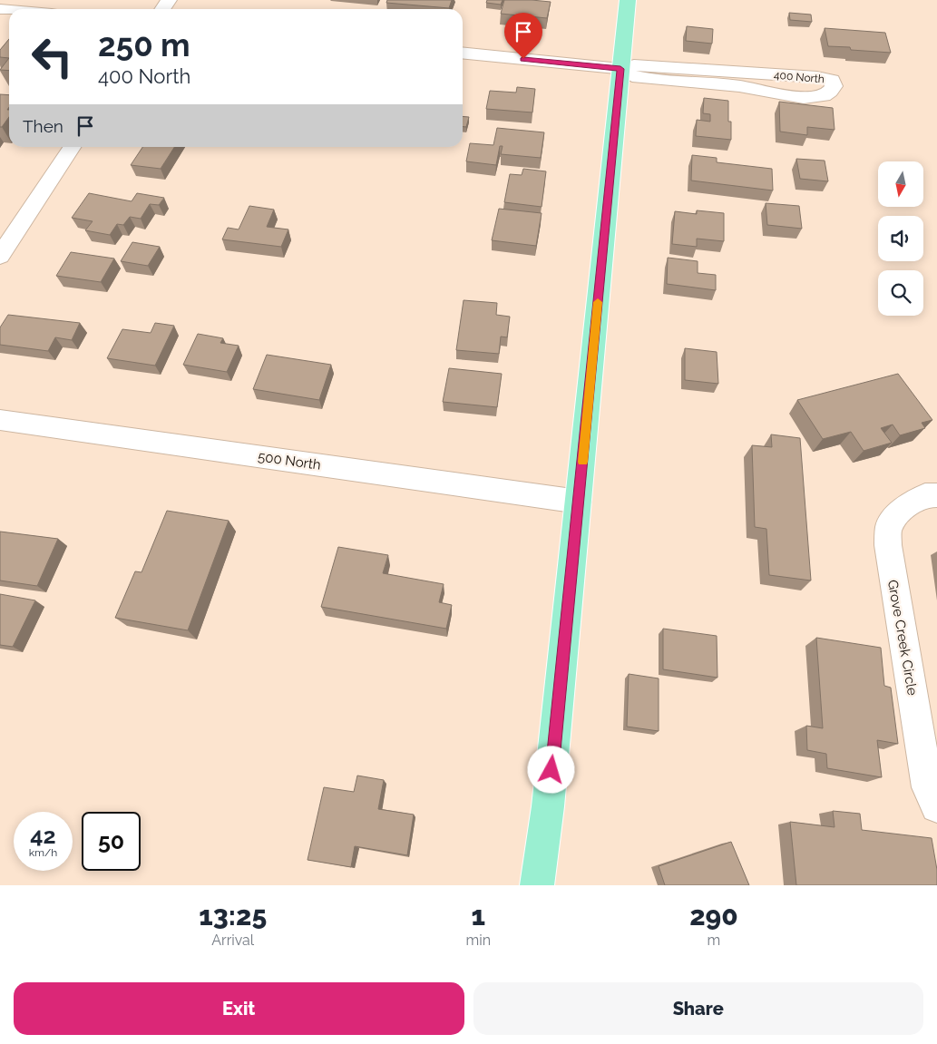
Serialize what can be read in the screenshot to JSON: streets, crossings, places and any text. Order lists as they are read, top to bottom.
{
  "streets": {
    "street": ["400 North", "500 North", "Grove Creek Circle"]
  },
  "north": "bottom",
  "page": {
    "turn": ["250 m", "400 North"],
    "then": "Then",
    "speed": "42 km/h",
    "limit": "50",
    "eta": [
      "13:25",
      "Arrival",
      "1",
      "min",
      "290",
      "m"
    ],
    "buttons": ["Exit", "Share"]
  }
}
